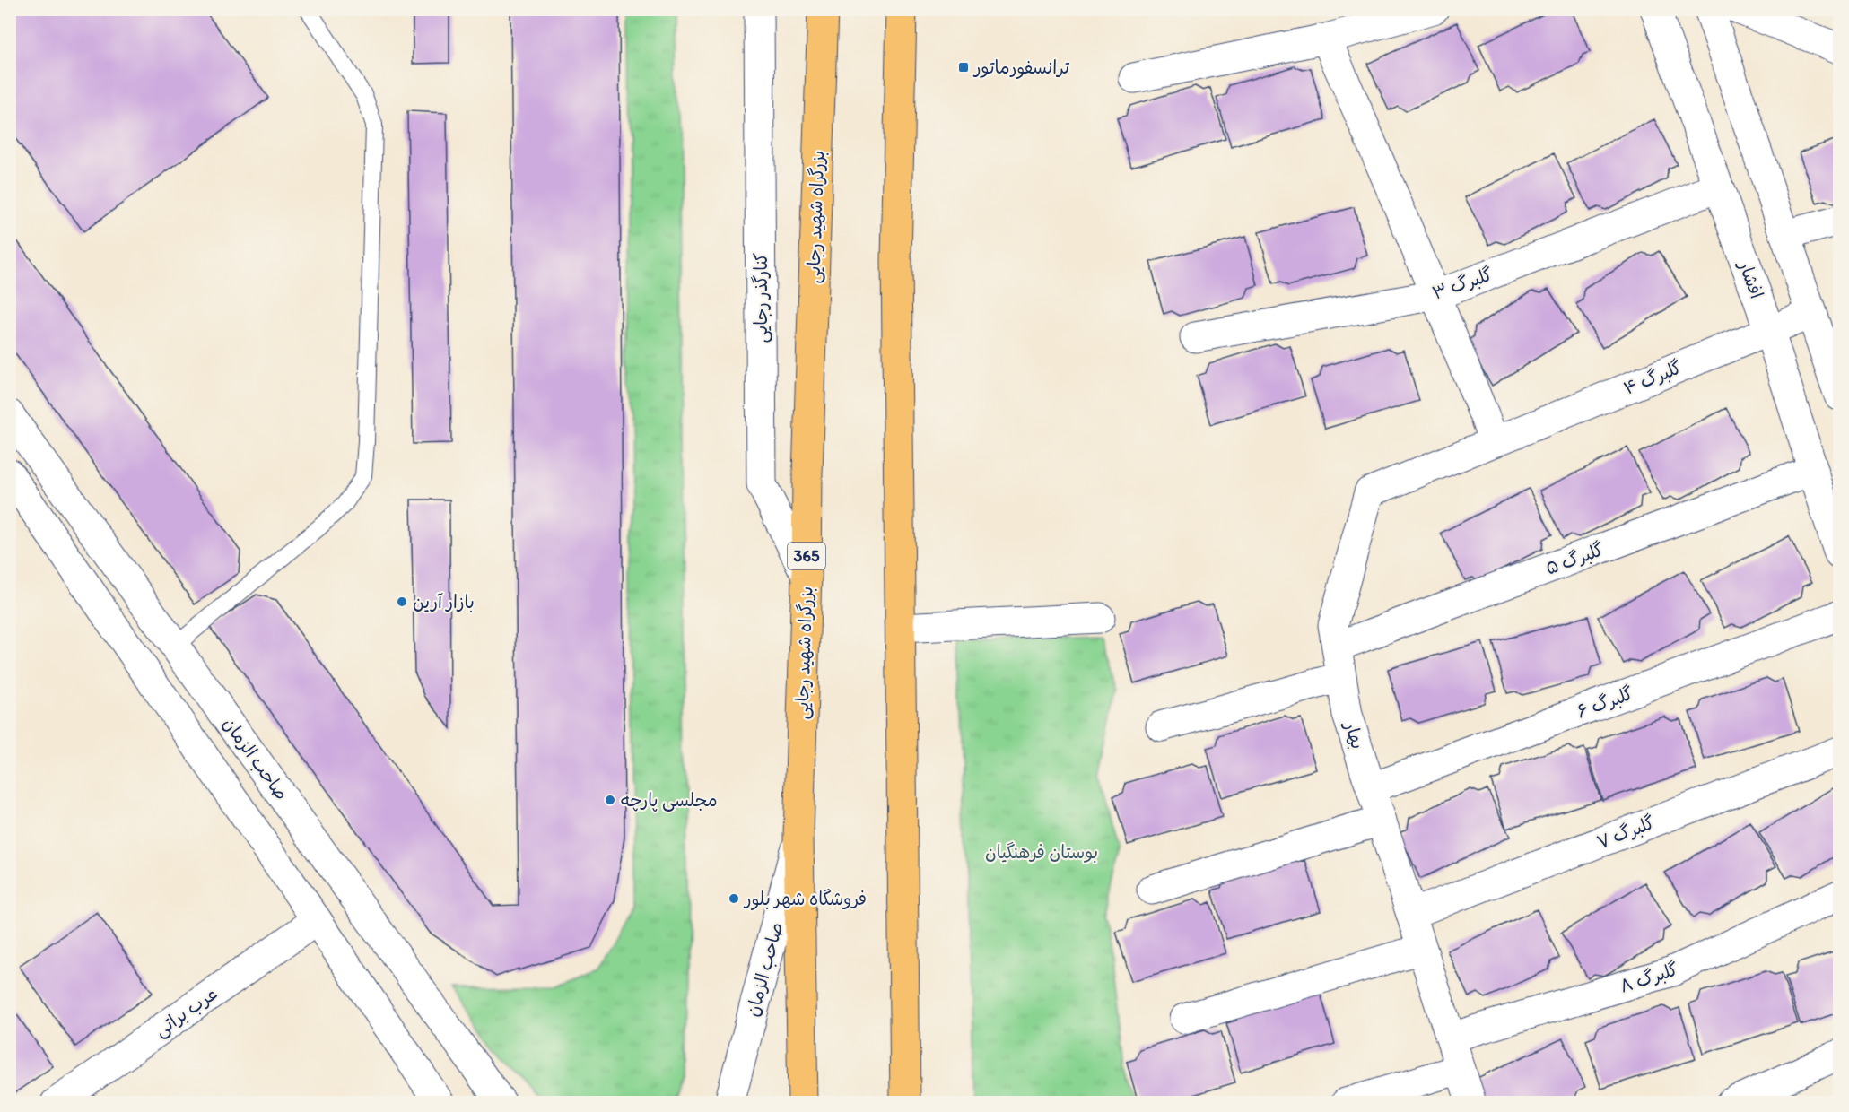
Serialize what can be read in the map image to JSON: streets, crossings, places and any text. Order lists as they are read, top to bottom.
{
  "streets": {
    "highway": ["بزرگراه شهید رجایی", "365"],
    "street": [
      "افشار",
      "گلبرگ ۳",
      "کنارگذر رجایی",
      "گلبرگ ۴",
      "گلبرگ ۵",
      "گلبرگ ۶",
      "بهار",
      "صاحب الزمان",
      "گلبرگ ۷",
      "گلبرگ ۸",
      "عرب براتی"
    ]
  },
  "crossings": [
    ["بزرگراه شهید رجایی", "کنارگذر رجایی"],
    ["بزرگراه شهید رجایی", "صاحب الزمان"],
    ["افشار", "گلبرگ ۳"],
    ["افشار", "گلبرگ ۴"],
    ["افشار", "گلبرگ ۵"],
    ["گلبرگ ۴", "بهار"],
    ["گلبرگ ۵", "بهار"],
    ["گلبرگ ۶", "بهار"],
    ["بهار", "گلبرگ ۷"],
    ["بهار", "گلبرگ ۸"]
  ],
  "parks": ["بوستان فرهنگیان"],
  "places": {
    "transit": ["ترانسفورماتور"],
    "other": ["بازار آرین", "مجلسی پارچه", "فروشگاه شهر بلور"]
  }
}
